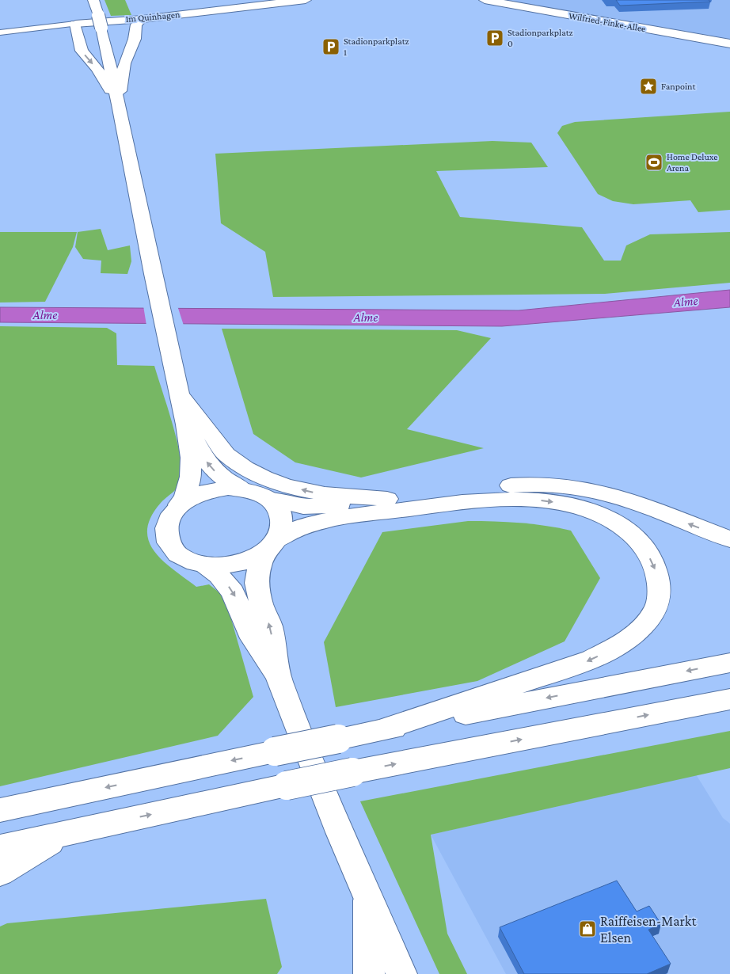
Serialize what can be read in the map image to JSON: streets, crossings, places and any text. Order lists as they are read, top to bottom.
{
  "streets": {
    "main road": ["Im Quinhagen", "Wilfried-Finke-Allee"]
  },
  "water": ["Alme"],
  "places": {
    "parking": ["Stadionparkplatz 0", "Stadionparkplatz 1"],
    "place": ["Fanpoint"],
    "sports": ["Home Deluxe Arena"],
    "shop": ["Raiffeisen-Markt Elsen"]
  }
}
